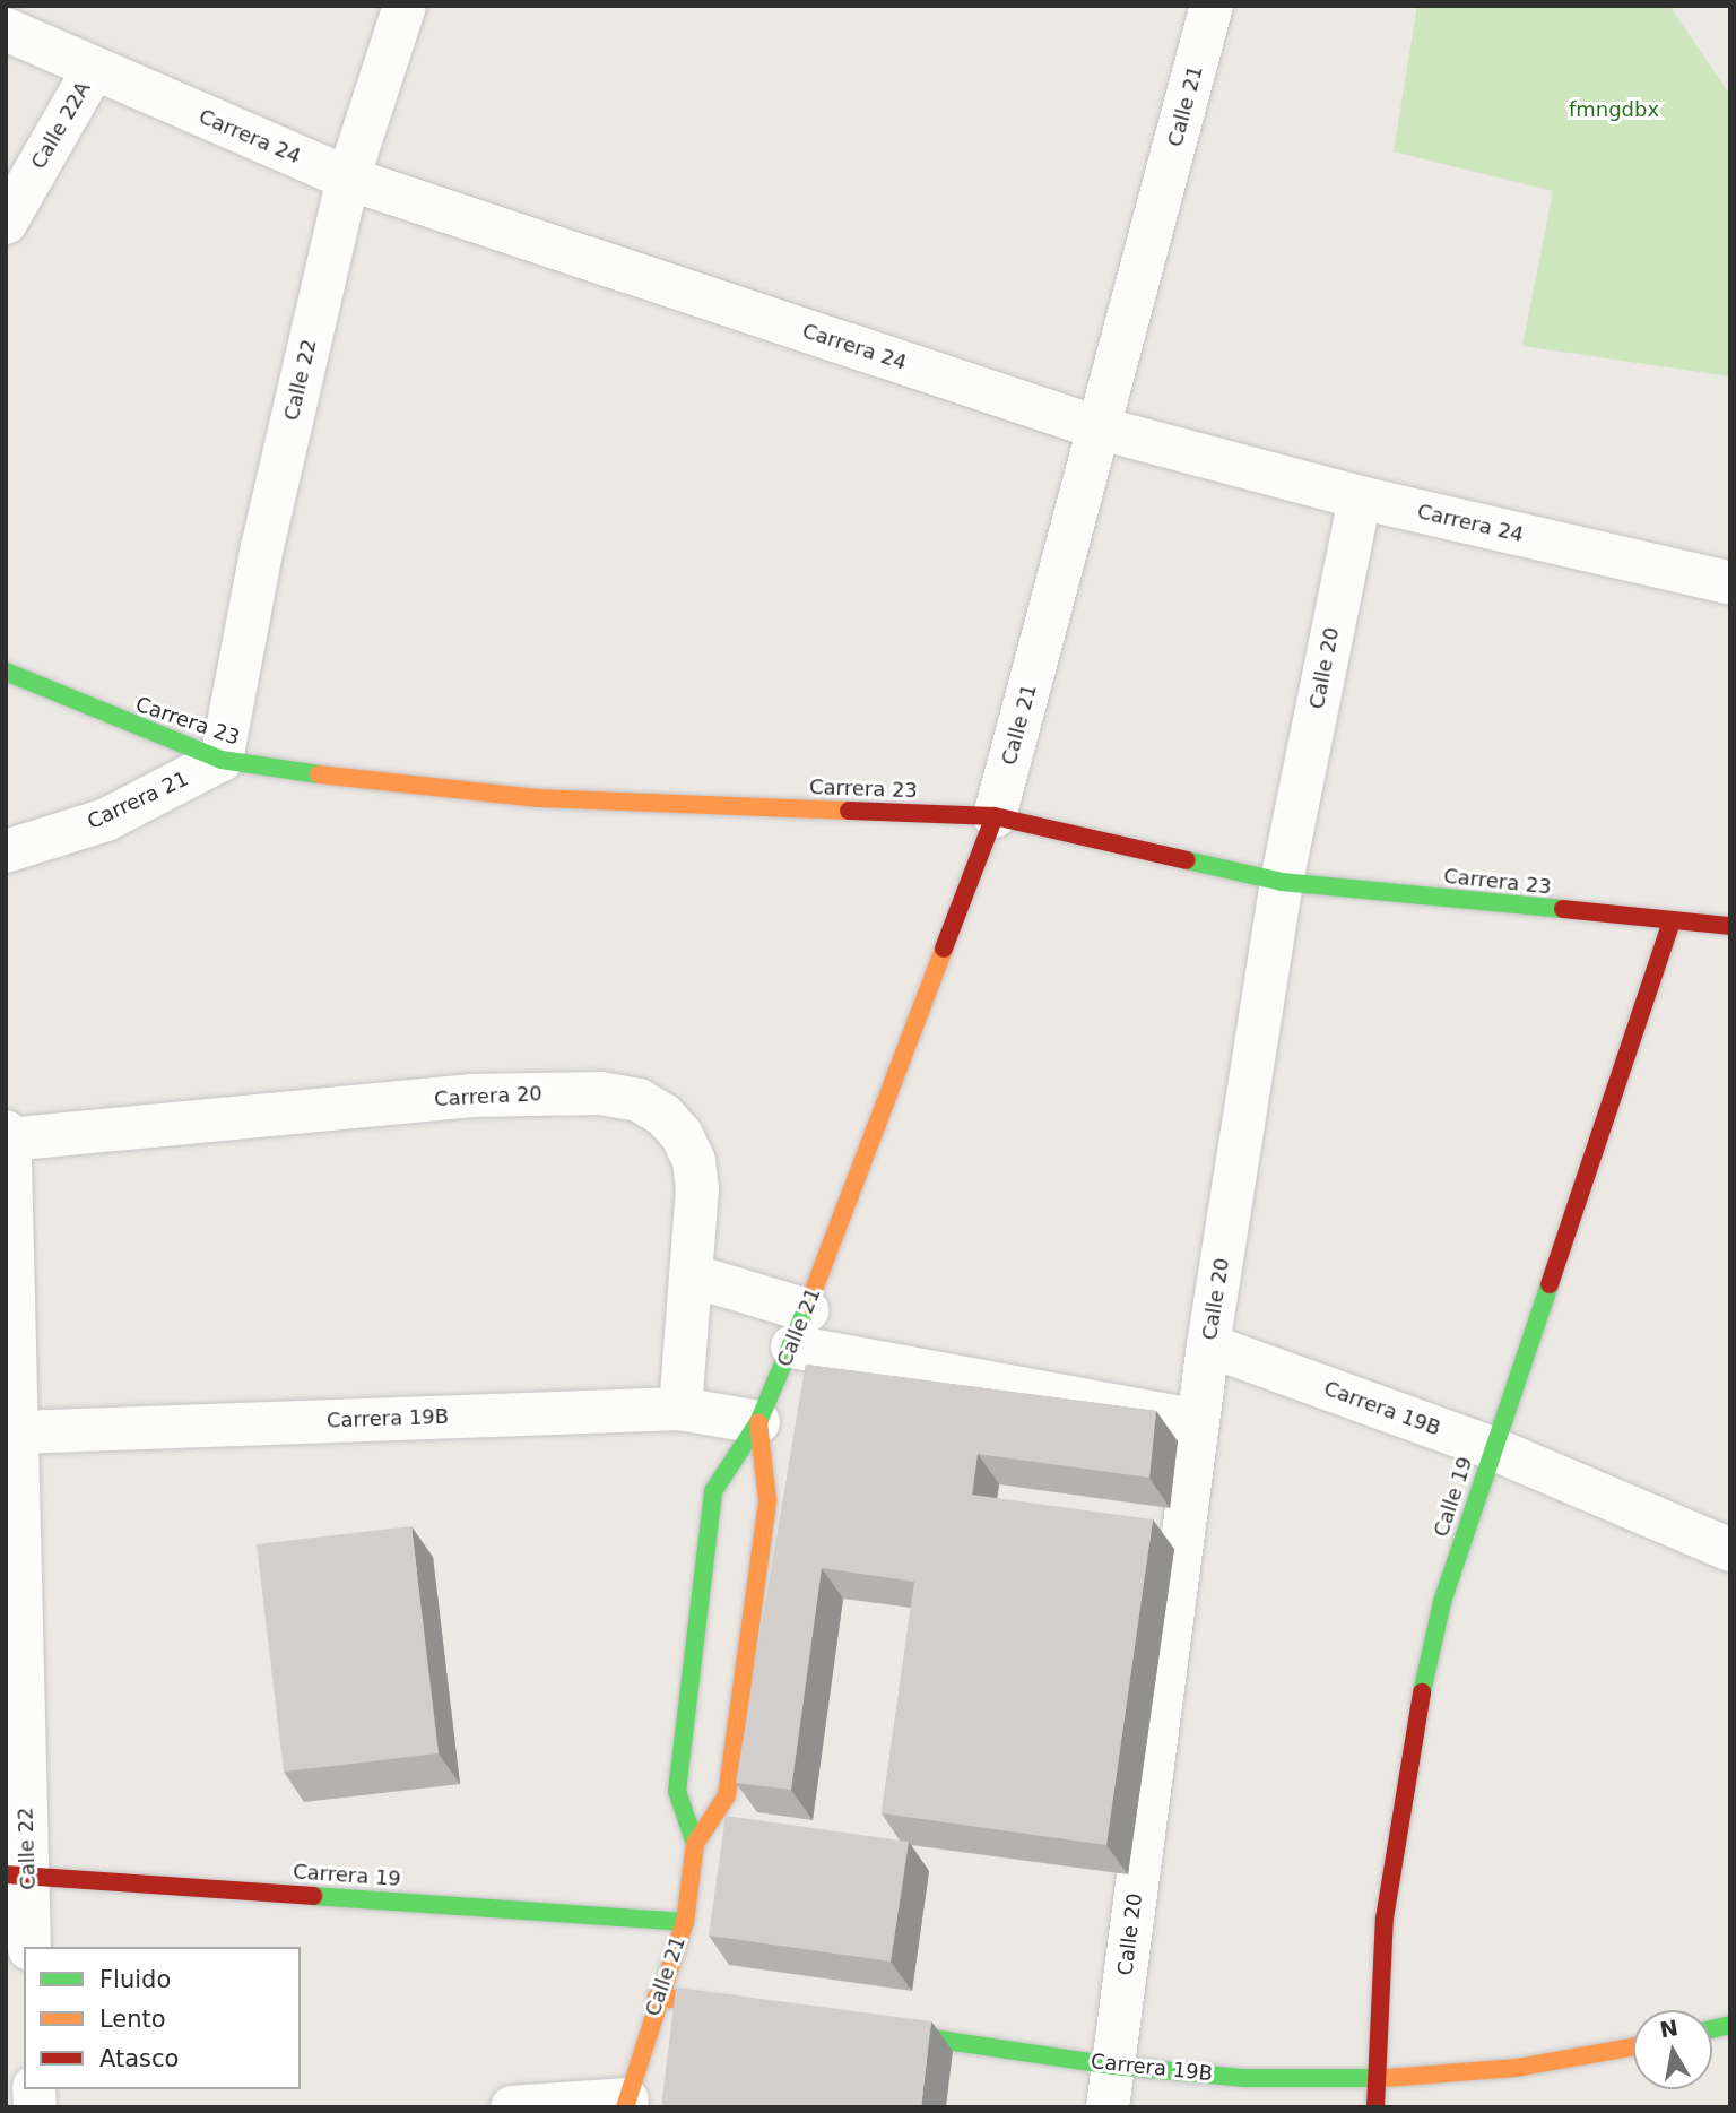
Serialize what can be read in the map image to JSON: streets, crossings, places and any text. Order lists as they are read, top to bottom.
{
  "streets": {
    "street": [
      "Calle 21",
      "Calle 22A",
      "Carrera 24",
      "Calle 22",
      "Calle 20",
      "Carrera 23",
      "Carrera 21",
      "Carrera 20",
      "Carrera 19B",
      "Calle 19",
      "Carrera 19"
    ]
  },
  "crossings": [
    ["Calle 21", "Carrera 24"],
    ["Calle 21", "Carrera 23"],
    ["Calle 21", "Carrera 19B"],
    ["Calle 21", "Carrera 19"],
    ["Calle 22A", "Carrera 24"],
    ["Carrera 24", "Calle 22"],
    ["Carrera 24", "Calle 20"],
    ["Calle 22", "Carrera 23"],
    ["Calle 22", "Carrera 21"],
    ["Calle 22", "Carrera 20"],
    ["Calle 22", "Carrera 19B"],
    ["Calle 22", "Carrera 19"],
    ["Calle 20", "Carrera 23"],
    ["Calle 20", "Carrera 19B"],
    ["Carrera 23", "Carrera 21"],
    ["Carrera 23", "Calle 19"],
    ["Carrera 20", "Carrera 19B"],
    ["Carrera 19B", "Calle 19"]
  ],
  "parks": ["fmngdbx"],
  "legend": ["Fluido", "Lento", "Atasco"],
  "north": "top"
}
